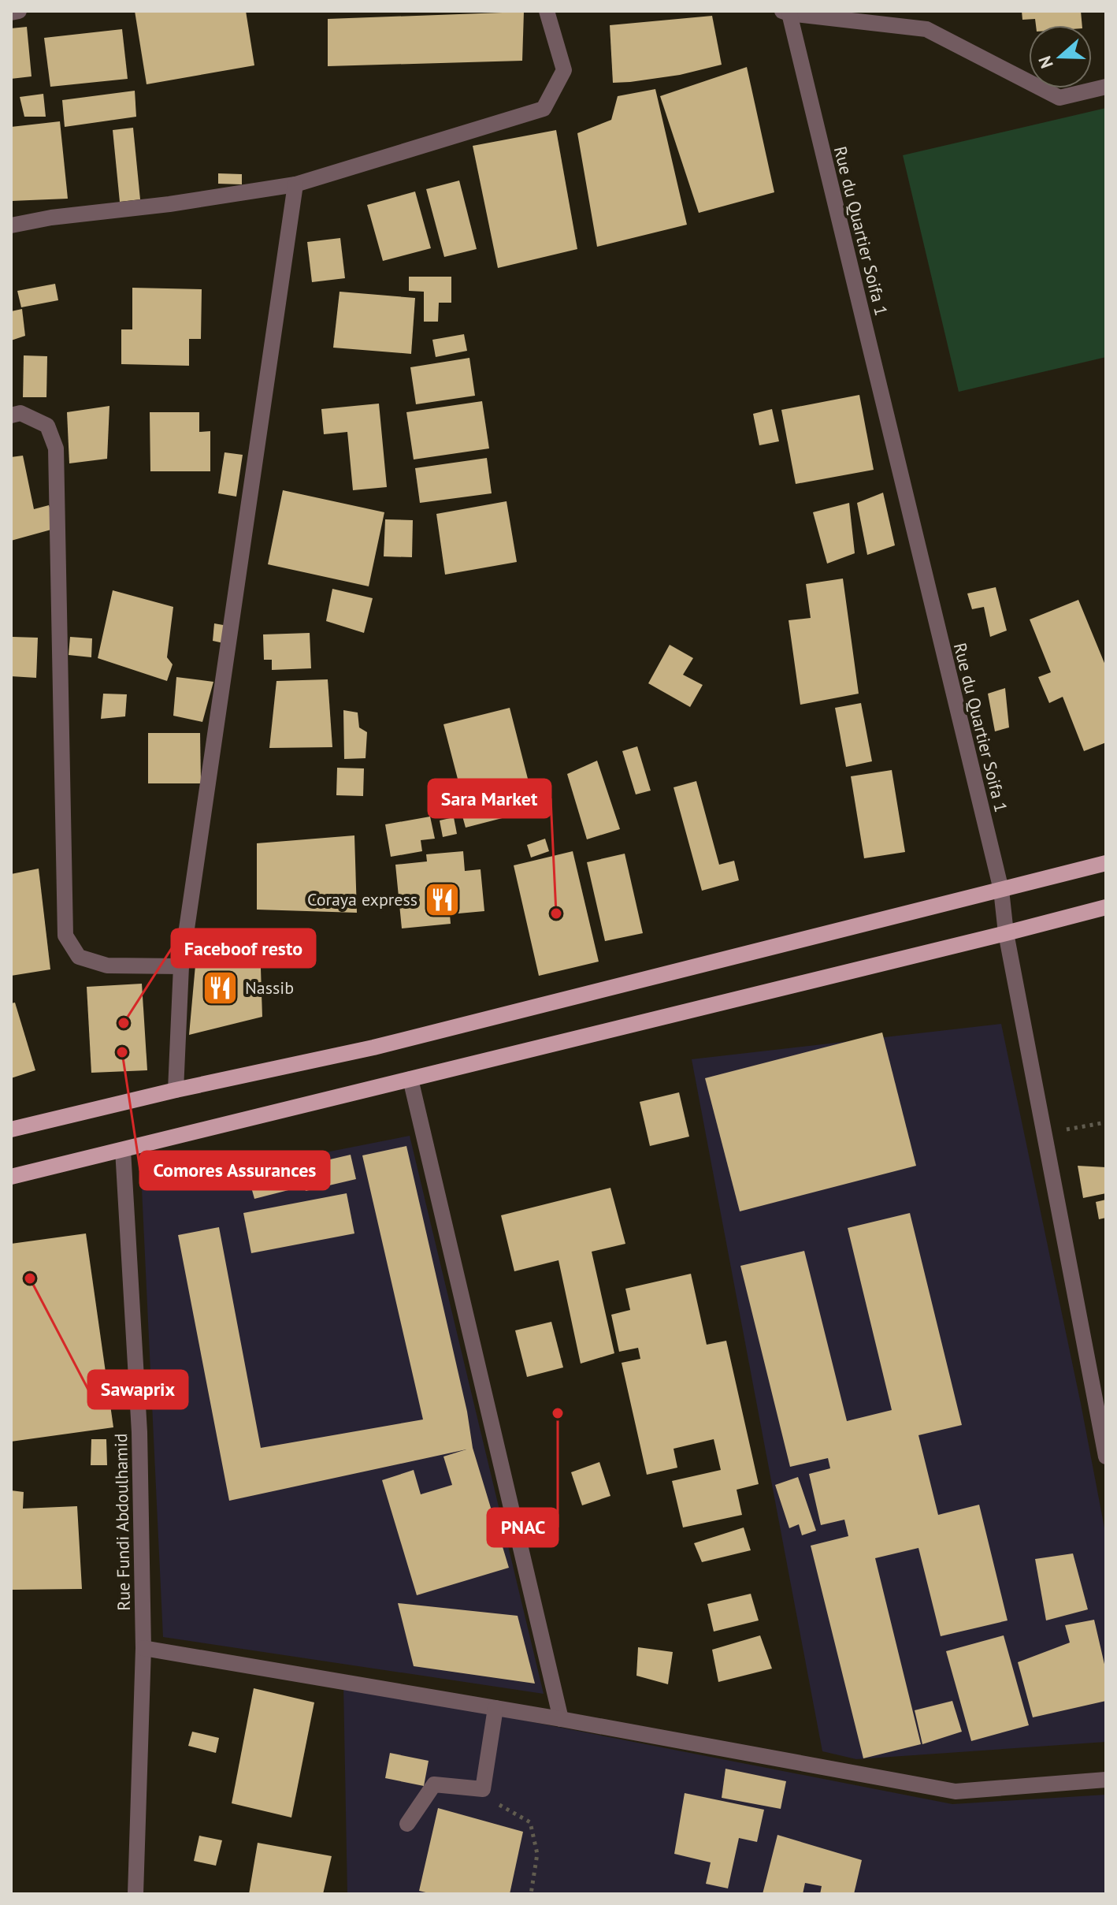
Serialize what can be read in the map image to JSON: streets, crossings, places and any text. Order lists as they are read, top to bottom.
{
  "streets": {
    "street": ["Rue du Quartier Soifa 1", "Rue Fundi Abdoulhamid"]
  },
  "places": {
    "restaurant": ["Coraya express", "Nassib"],
    "other": [
      "Sara Market",
      "Faceboof resto",
      "Comores Assurances",
      "Sawaprix",
      "PNAC"
    ]
  },
  "north": "left"
}
